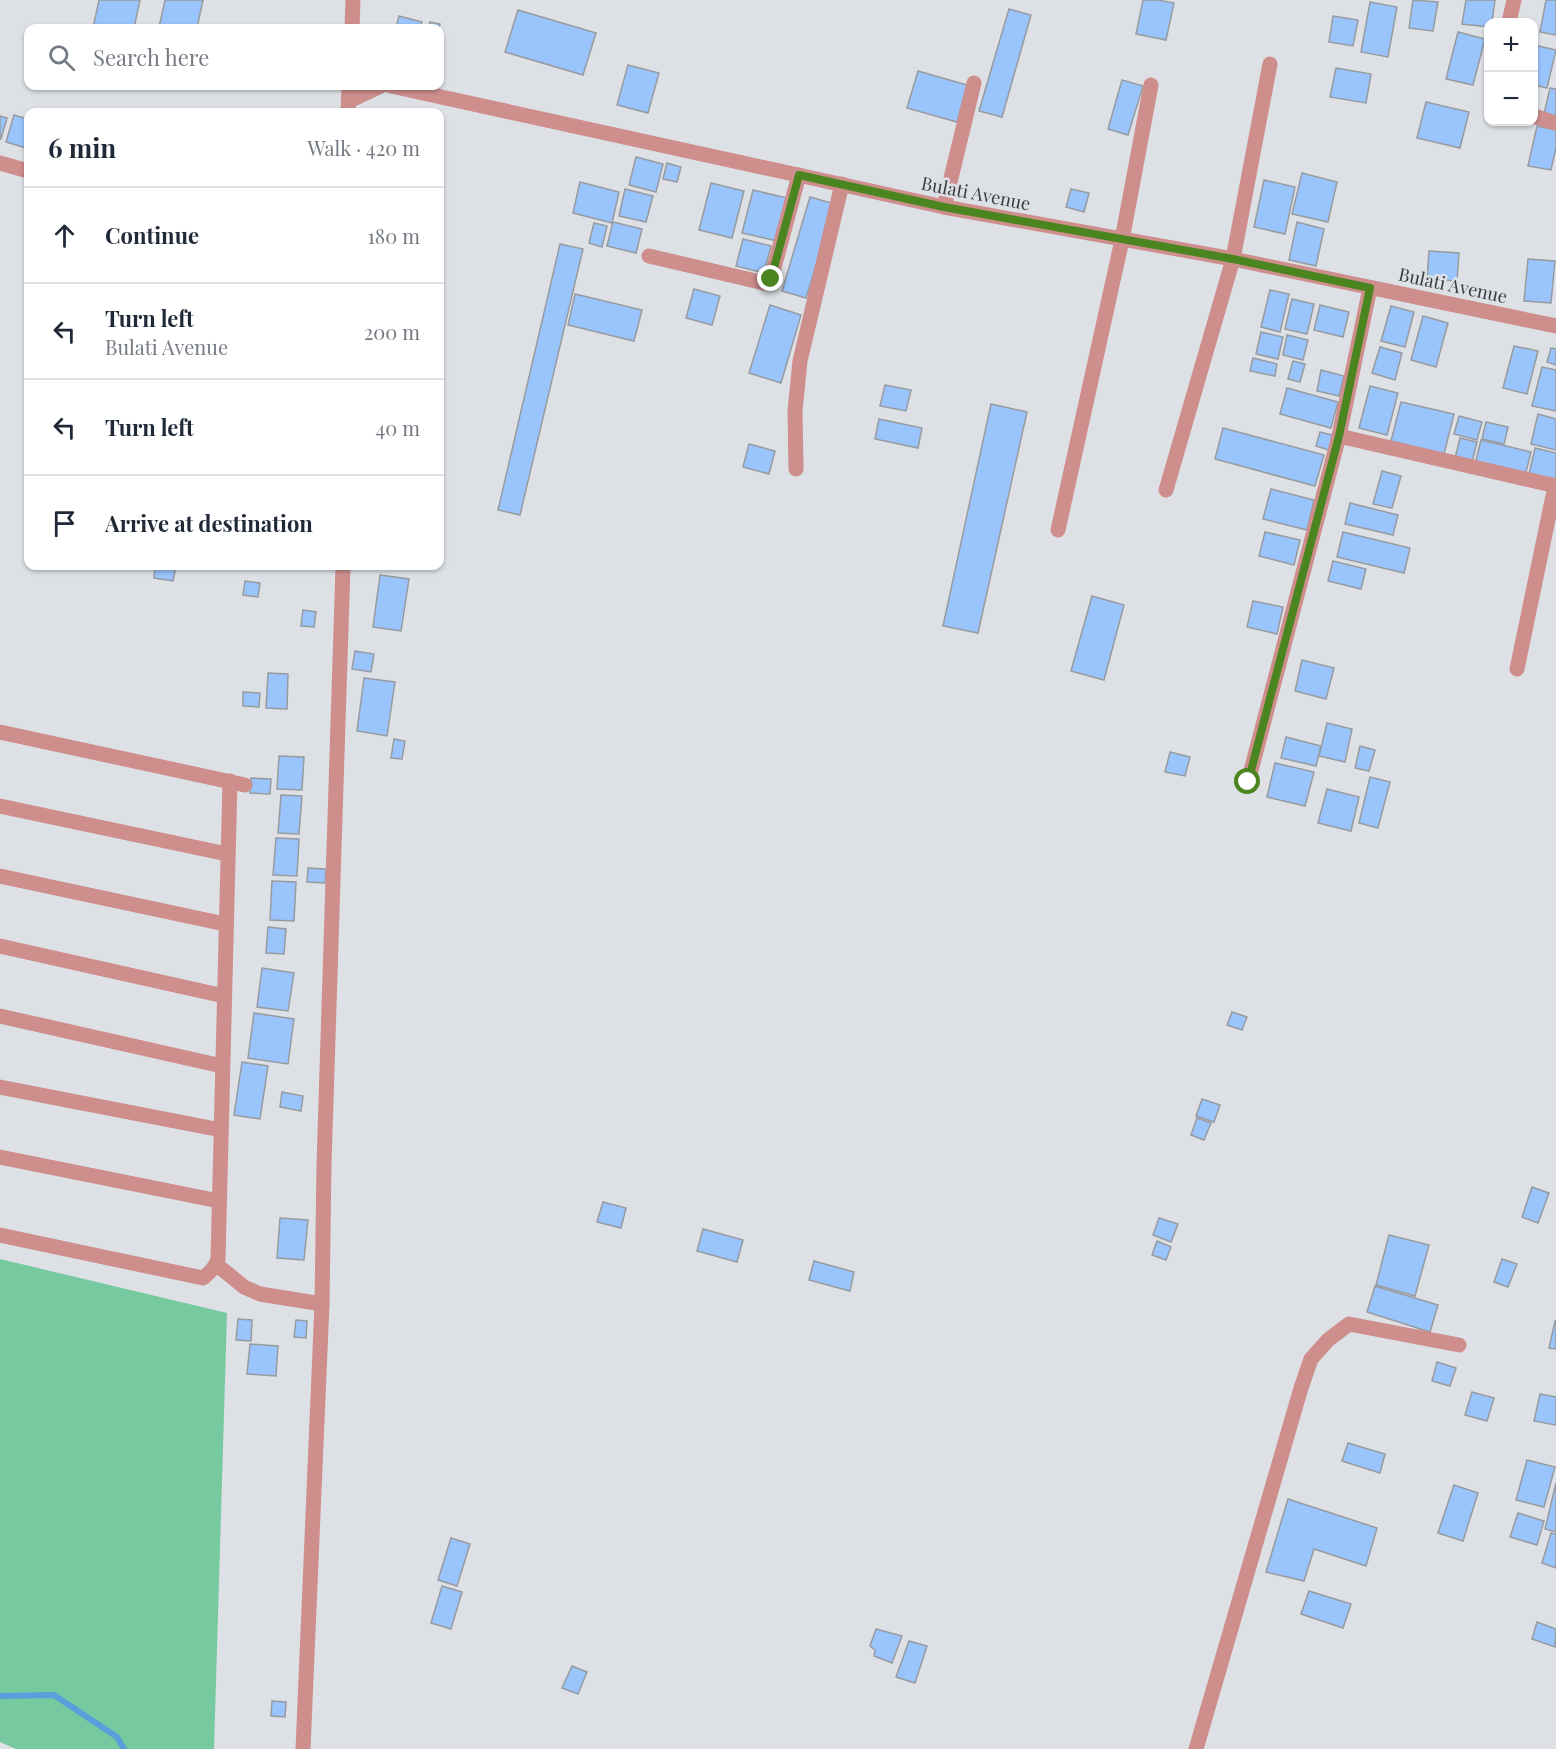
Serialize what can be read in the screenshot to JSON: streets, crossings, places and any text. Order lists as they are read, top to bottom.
{
  "streets": {
    "street": ["Bulati Avenue"]
  },
  "page": {
    "map_buttons": ["+", "−"],
    "search": "Search here",
    "heading": ["6 min", "Walk · 420 m"],
    "list": [
      ["Continue", "180 m"],
      ["Turn left", "Bulati Avenue", "200 m"],
      ["Turn left", "40 m"],
      "Arrive at destination"
    ]
  }
}
